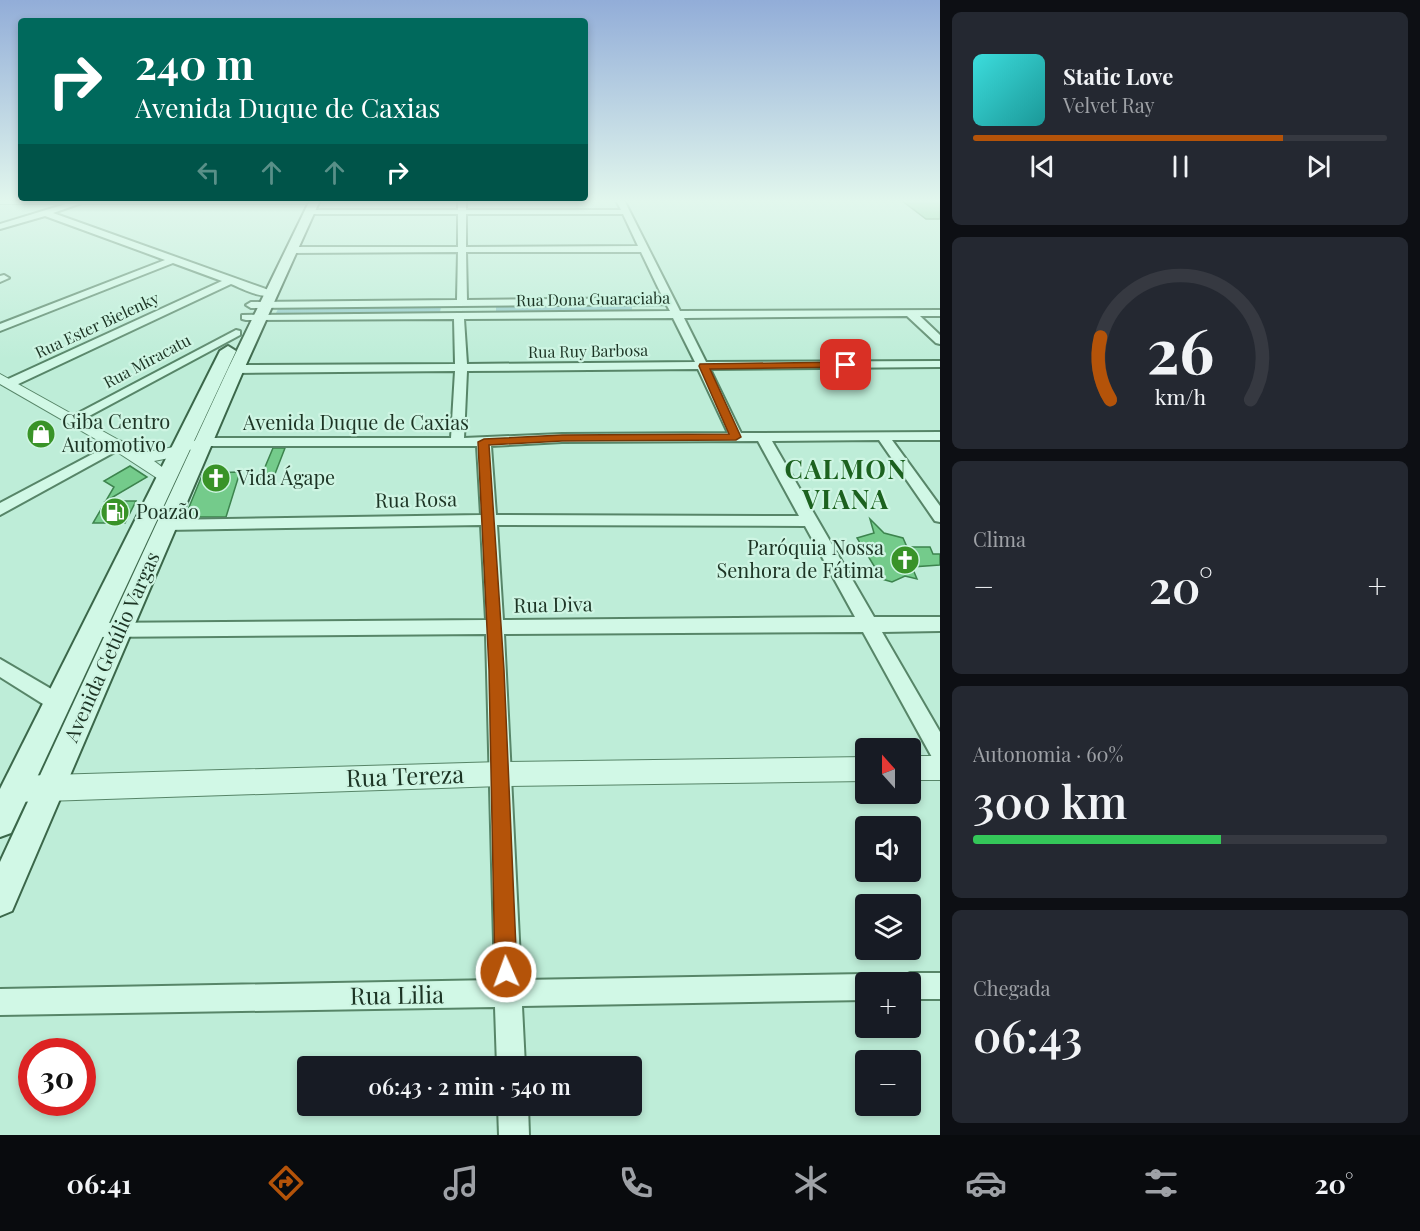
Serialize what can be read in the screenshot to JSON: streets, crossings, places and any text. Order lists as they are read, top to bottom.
{
  "streets": {
    "main road": ["Avenida Getúlio Vargas"],
    "street": [
      "Rua Dona Guaraciaba",
      "Rua Ester Bielenky",
      "Rua Ruy Barbosa",
      "Rua Miracatu",
      "Avenida Duque de Caxias",
      "Rua Rosa",
      "Rua Diva",
      "Rua Tereza",
      "Rua Lilia"
    ]
  },
  "crossings": [
    ["Rua Dona Guaraciaba", "Avenida Getúlio Vargas"],
    ["Rua Ruy Barbosa", "Avenida Getúlio Vargas"],
    ["Rua Miracatu", "Avenida Getúlio Vargas"],
    ["Avenida Duque de Caxias", "Avenida Getúlio Vargas"],
    ["Rua Rosa", "Avenida Getúlio Vargas"],
    ["Rua Diva", "Avenida Getúlio Vargas"],
    ["Avenida Getúlio Vargas", "Rua Tereza"]
  ],
  "districts": ["CALMON VIANA"],
  "places": {
    "shop": ["Giba Centro Automotivo"],
    "church": ["Vida Ágape", "Paróquia Nossa Senhora de Fátima"],
    "fuel station": ["Poazão"]
  },
  "north": "top",
  "page": {
    "turn": ["240 m", "Avenida Duque de Caxias"],
    "song": ["Static Love", "Velvet Ray"],
    "tile": [
      "Clima",
      ["Autonomia · 60%", "300 km"],
      ["Chegada", "06:43"]
    ],
    "heat": ["−", "20°", "+"],
    "map_buttons": ["+", "−"],
    "limit": "30",
    "trip": "06:43 · 2 min · 540 m",
    "tabs": ["06:41", "20°"],
    "gauge": ["26", "km/h"]
  }
}
